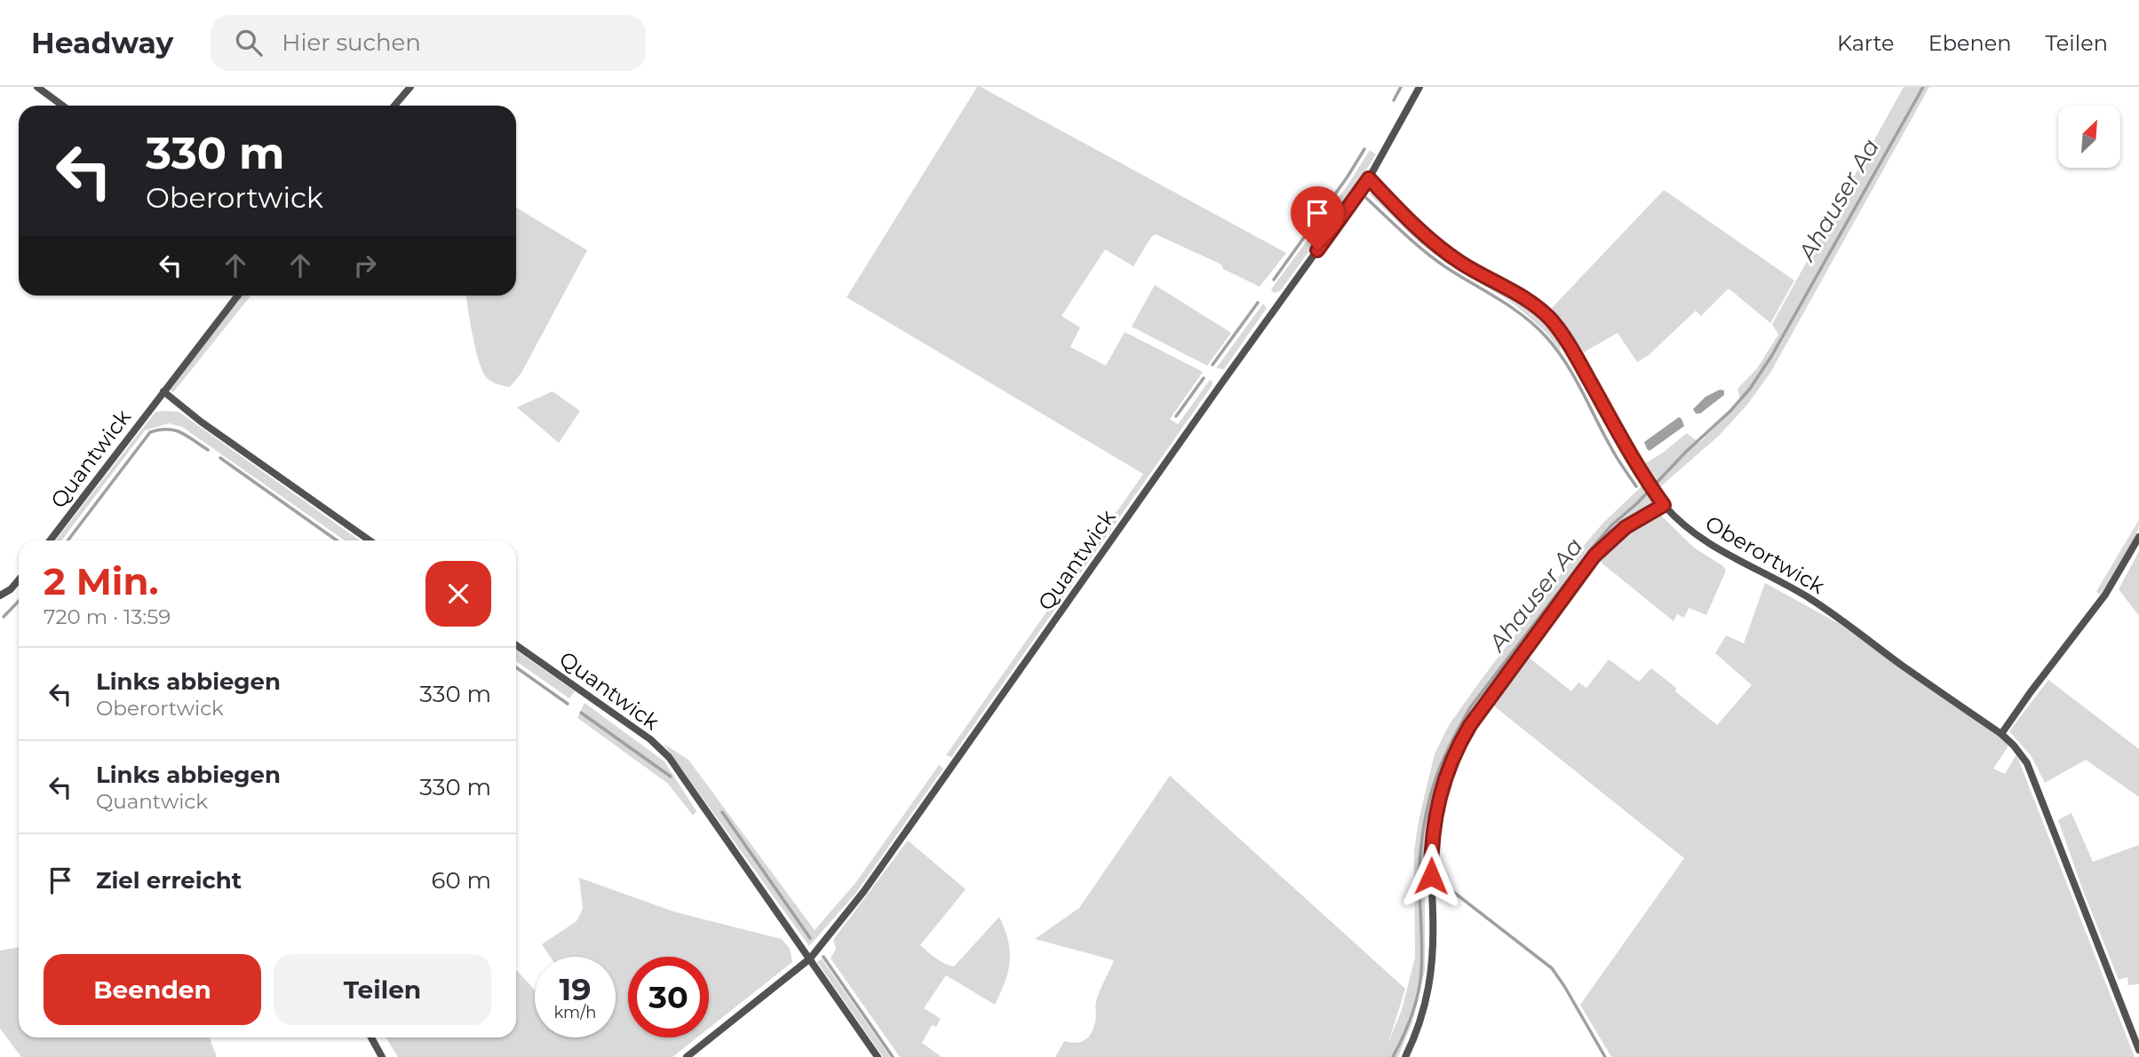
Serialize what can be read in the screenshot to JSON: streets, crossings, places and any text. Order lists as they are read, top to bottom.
{
  "streets": {
    "street": ["Quantwick", "Oberortwick"]
  },
  "crossings": [
    ["Quantwick", "Oberortwick"]
  ],
  "water": ["Ahauser Aa"],
  "north": "top right",
  "page": {
    "header": "Headway",
    "search": "Hier suchen",
    "nav": ["Karte", "Ebenen", "Teilen"],
    "turn": ["330 m", "Oberortwick"],
    "heading": ["2 Min.", "720 m · 13:59"],
    "list": [
      {
        "name": "Links abbiegen",
        "note": "Oberortwick",
        "value": "330 m"
      },
      {
        "name": "Links abbiegen",
        "note": "Quantwick",
        "value": "330 m"
      },
      {
        "name": "Ziel erreicht",
        "value": "60 m"
      }
    ],
    "buttons": ["Beenden", "Teilen"],
    "speed": "19 km/h",
    "limit": "30"
  }
}
